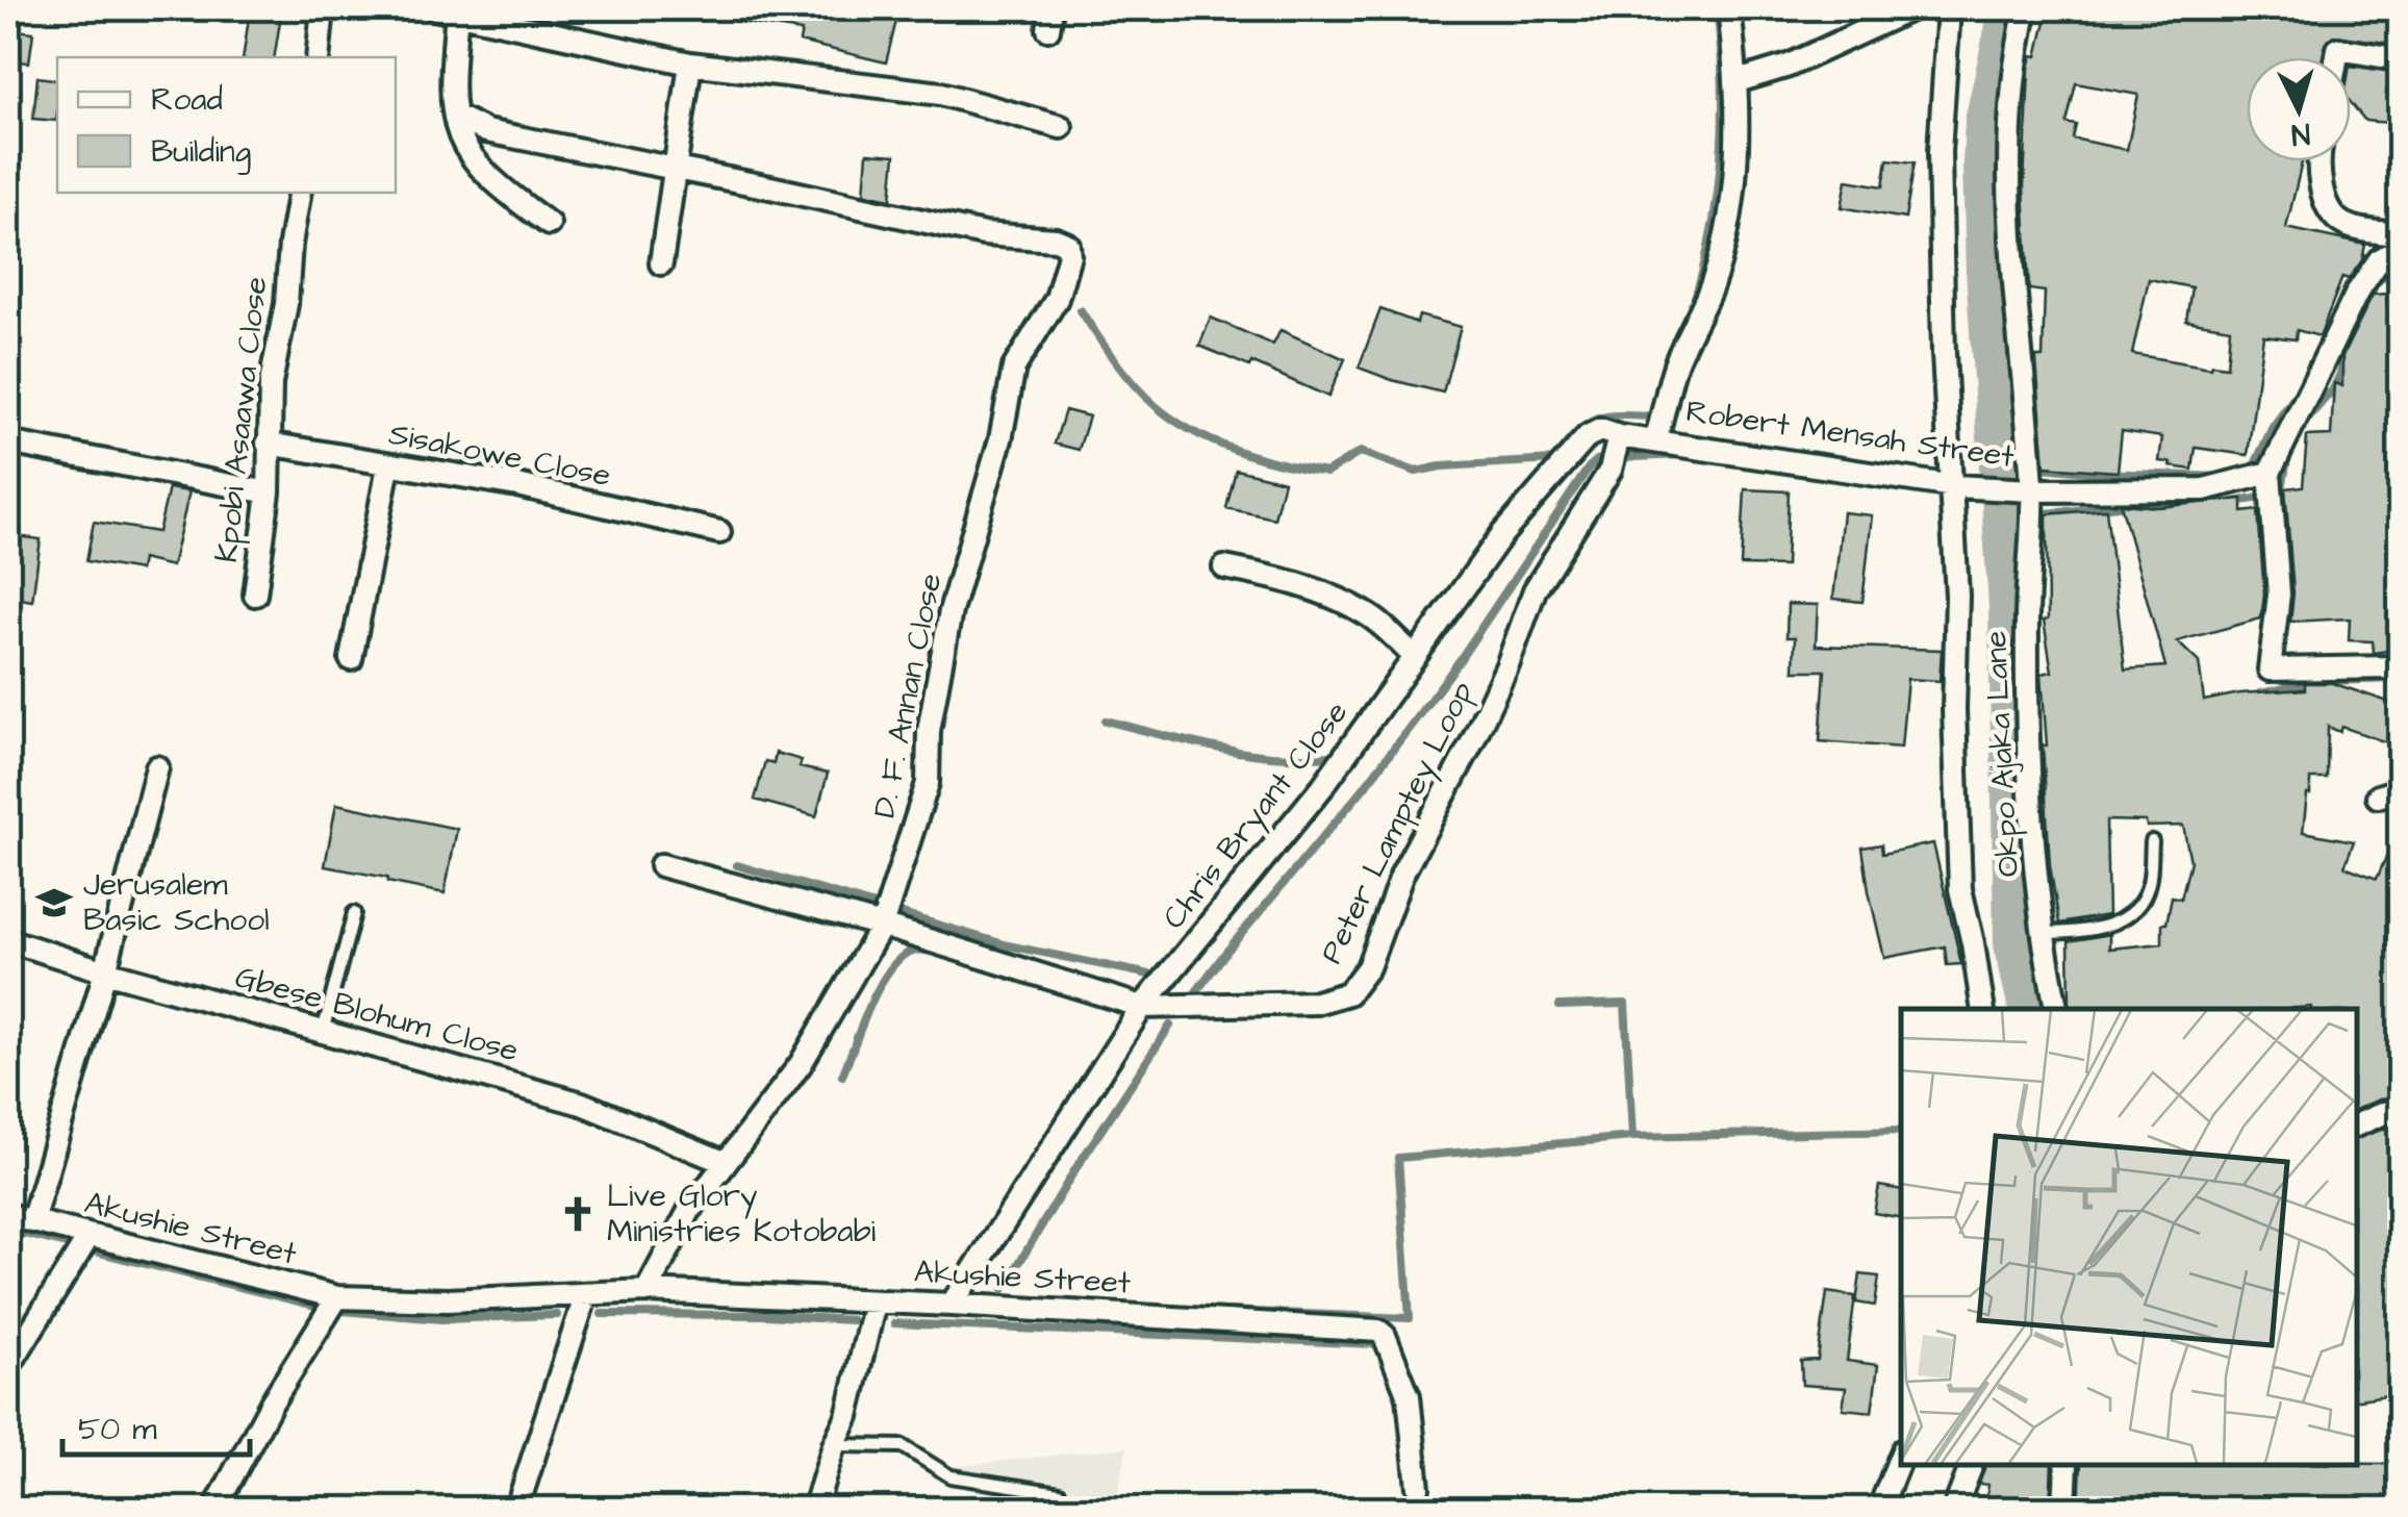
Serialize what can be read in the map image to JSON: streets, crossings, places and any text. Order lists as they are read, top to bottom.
{
  "streets": {
    "street": [
      "Kpobi Asaawa Close",
      "Robert Mensah Street",
      "Sisakowe Close",
      "D. F. Annan Close",
      "Okpo Ajaka Lane",
      "Chris Bryant Close",
      "Peter Lamptey Loop",
      "Gbese Blohum Close",
      "Akushie Street"
    ]
  },
  "crossings": [
    ["Kpobi Asaawa Close", "Sisakowe Close"],
    ["Robert Mensah Street", "Okpo Ajaka Lane"],
    ["Robert Mensah Street", "Chris Bryant Close"],
    ["D. F. Annan Close", "Peter Lamptey Loop"],
    ["D. F. Annan Close", "Gbese Blohum Close"],
    ["D. F. Annan Close", "Akushie Street"],
    ["Chris Bryant Close", "Peter Lamptey Loop"],
    ["Chris Bryant Close", "Akushie Street"]
  ],
  "places": {
    "school or university": ["Jerusalem Basic School"],
    "church": ["Live Glory Ministries Kotobabi"]
  },
  "legend": ["Road", "Building"],
  "scale_bar": "50 m",
  "north": "bottom"
}
